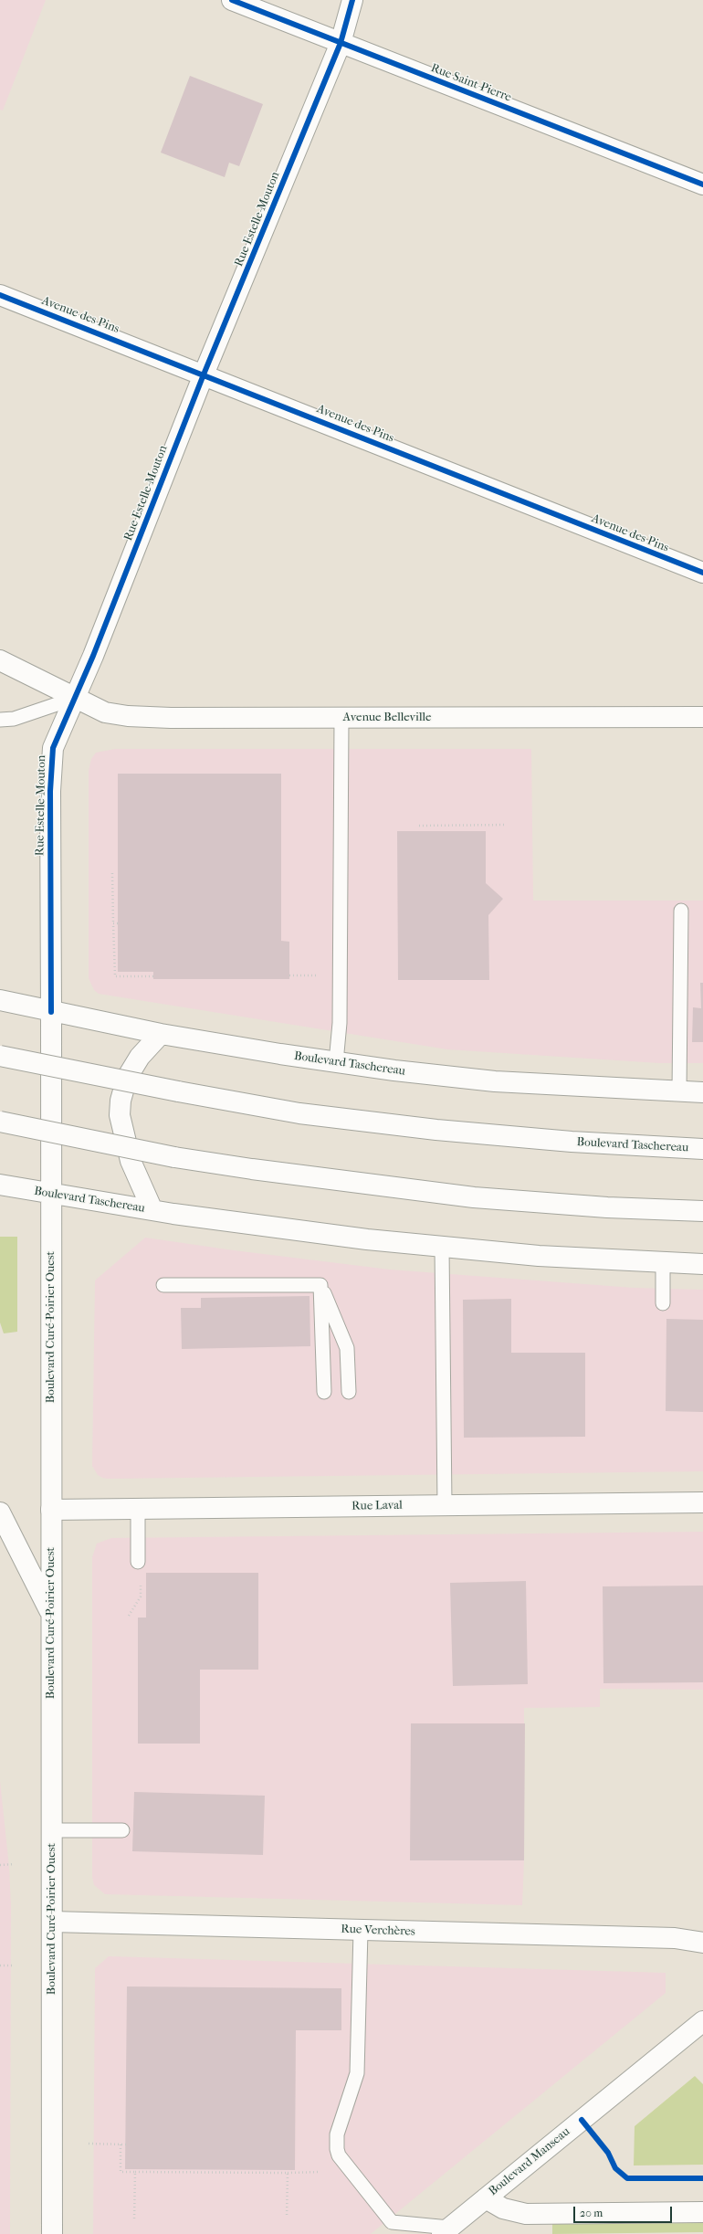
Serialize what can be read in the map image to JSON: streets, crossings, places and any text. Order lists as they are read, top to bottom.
{
  "streets": {
    "main road": [
      "Rue Saint-Pierre",
      "Rue Estelle-Mouton",
      "Avenue des Pins",
      "Avenue Belleville",
      "Boulevard Taschereau",
      "Boulevard Curé-Poirier Ouest",
      "Rue Laval",
      "Rue Verchères",
      "Boulevard Manseau"
    ]
  },
  "crossings": [
    ["Rue Saint-Pierre", "Rue Estelle-Mouton"],
    ["Rue Estelle-Mouton", "Avenue des Pins"],
    ["Rue Estelle-Mouton", "Avenue Belleville"],
    ["Rue Estelle-Mouton", "Boulevard Taschereau"],
    ["Rue Estelle-Mouton", "Boulevard Curé-Poirier Ouest"],
    ["Boulevard Taschereau", "Boulevard Curé-Poirier Ouest"],
    ["Boulevard Curé-Poirier Ouest", "Rue Laval"],
    ["Boulevard Curé-Poirier Ouest", "Rue Verchères"]
  ],
  "scale_bar": "20 m"
}
